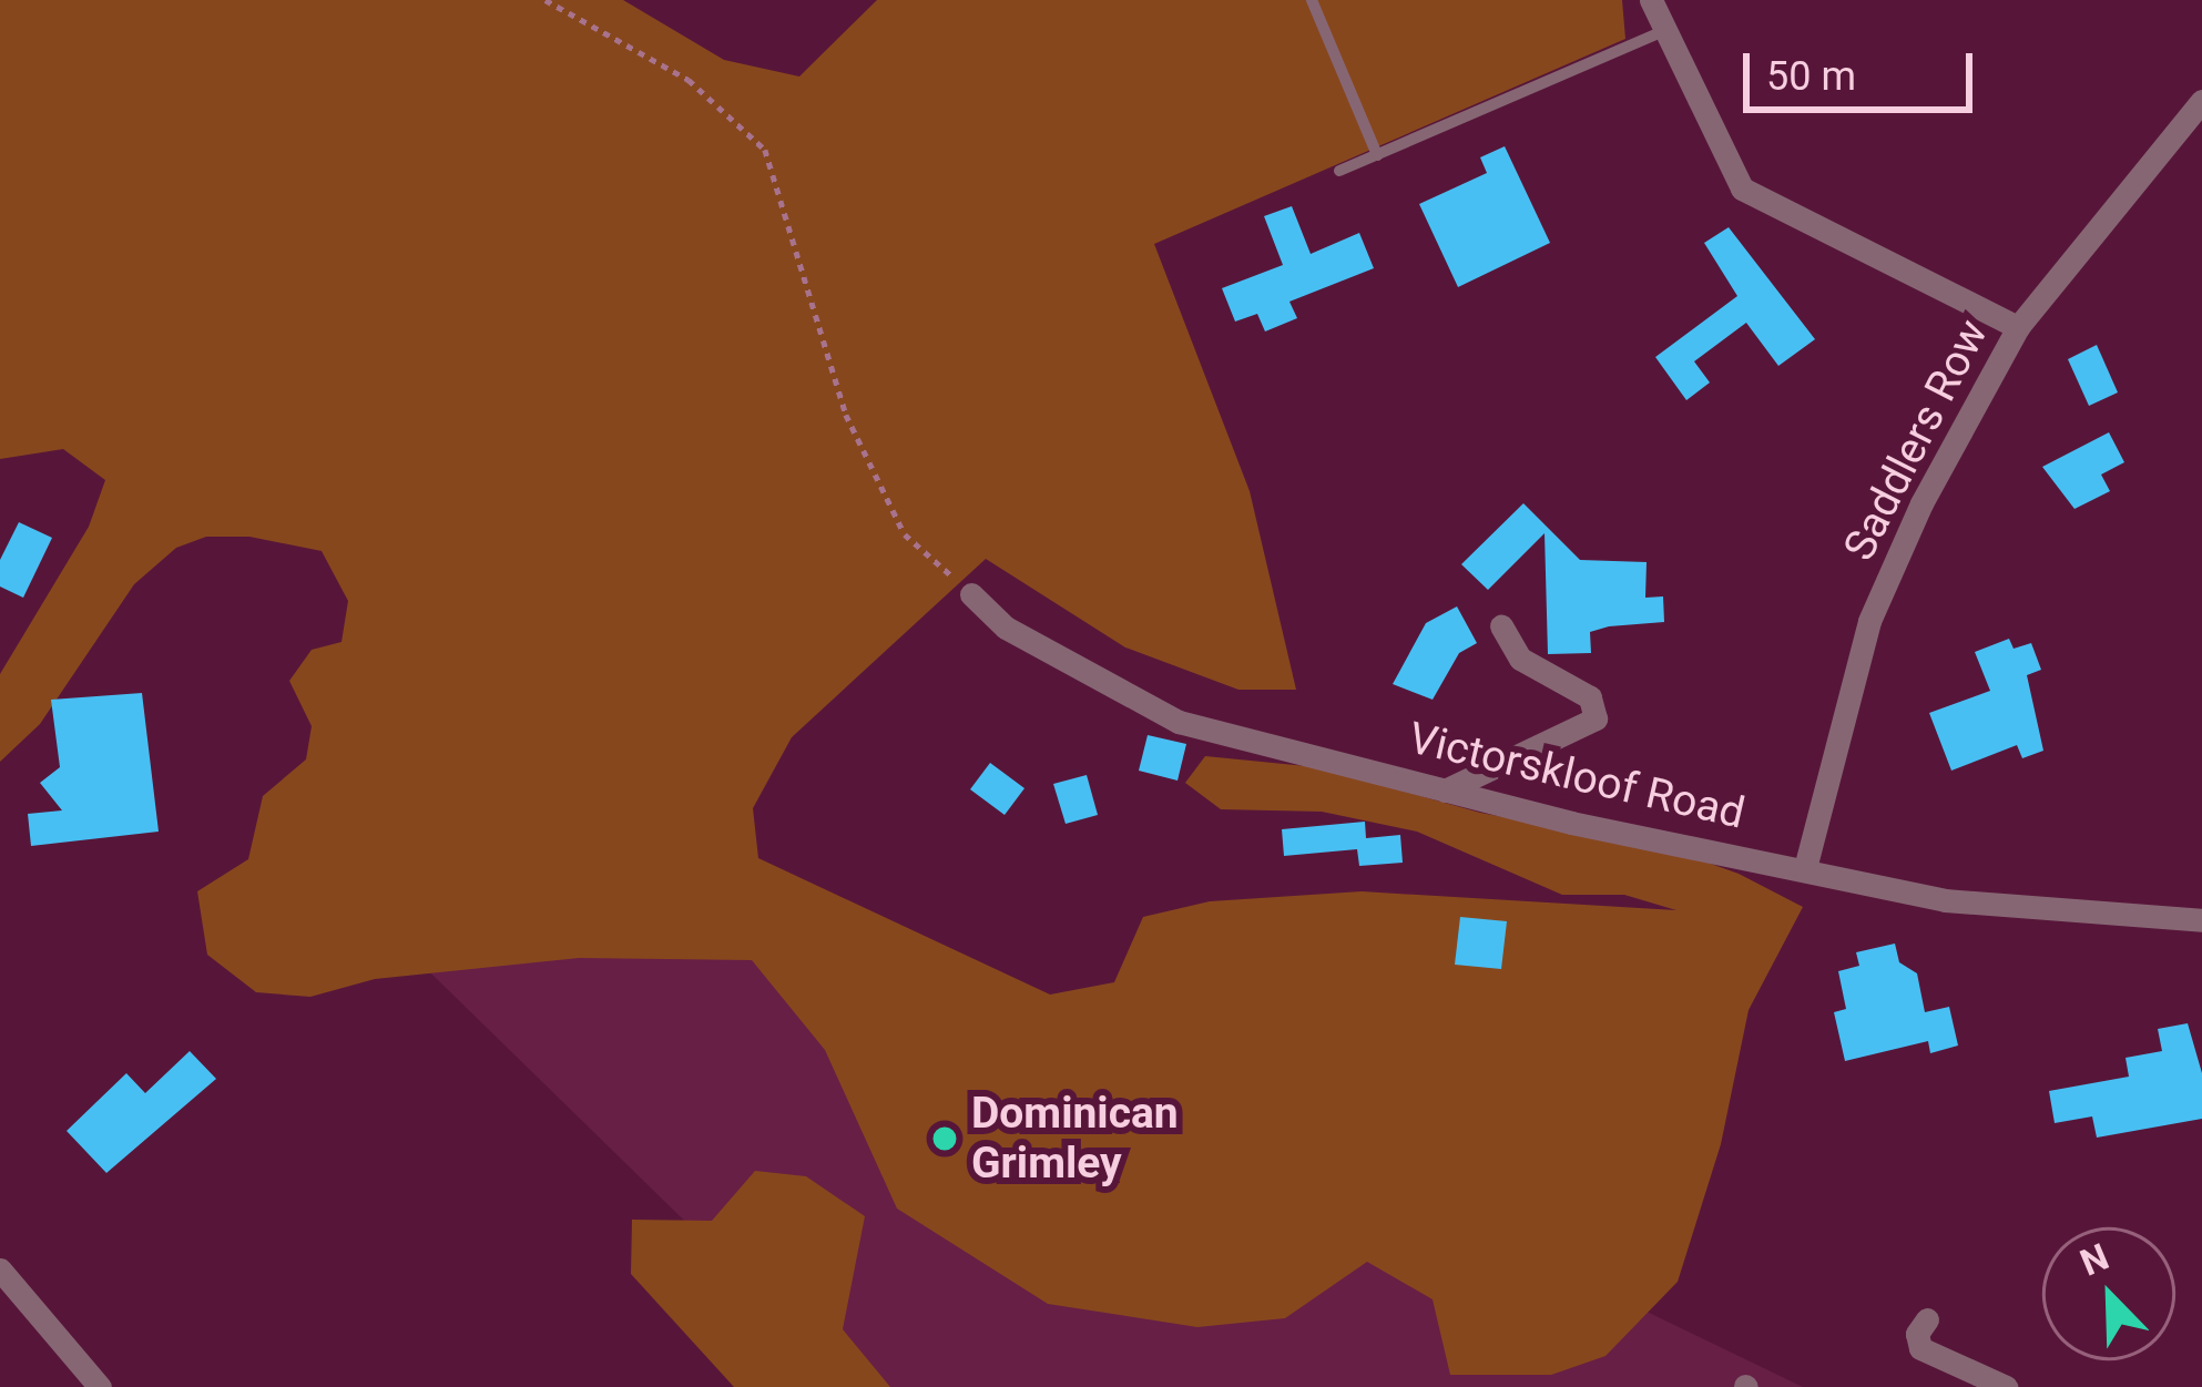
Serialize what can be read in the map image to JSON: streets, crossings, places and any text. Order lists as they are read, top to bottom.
{
  "streets": {
    "street": ["Saddlers Row", "Victorskloof Road"]
  },
  "crossings": [
    ["Saddlers Row", "Victorskloof Road"]
  ],
  "places": ["Dominican Grimley"],
  "scale_bar": "50 m",
  "north": "top left"
}
